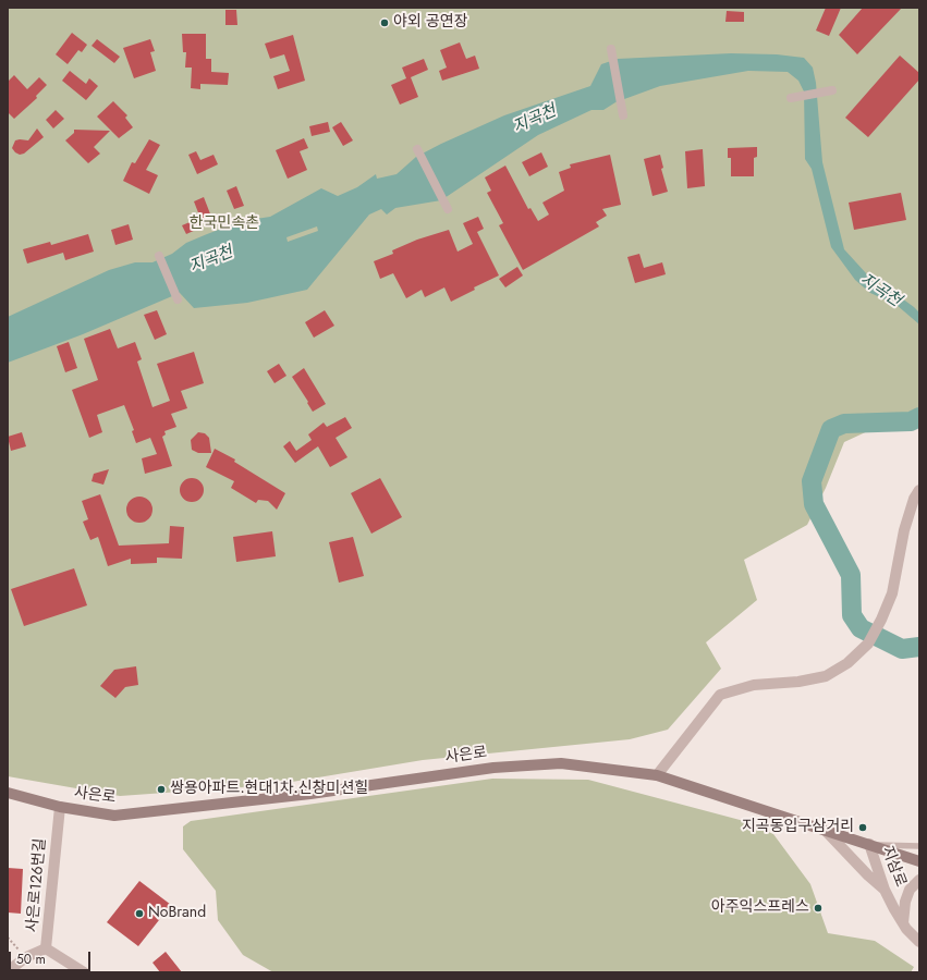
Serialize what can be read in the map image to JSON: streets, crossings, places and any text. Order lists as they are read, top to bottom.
{
  "streets": {
    "main road": ["사은로"],
    "street": ["지삼로", "사은로126번길"]
  },
  "crossings": [
    ["사은로", "지삼로"],
    ["사은로", "사은로126번길"]
  ],
  "water": ["지곡천"],
  "parks": ["한국민속촌"],
  "places": [
    "야외 공연장",
    "쌍용아파트.현대1차.신창미션힐",
    "지곡동입구삼거리",
    "아주익스프레스",
    "NoBrand"
  ],
  "scale_bar": "50 m"
}
